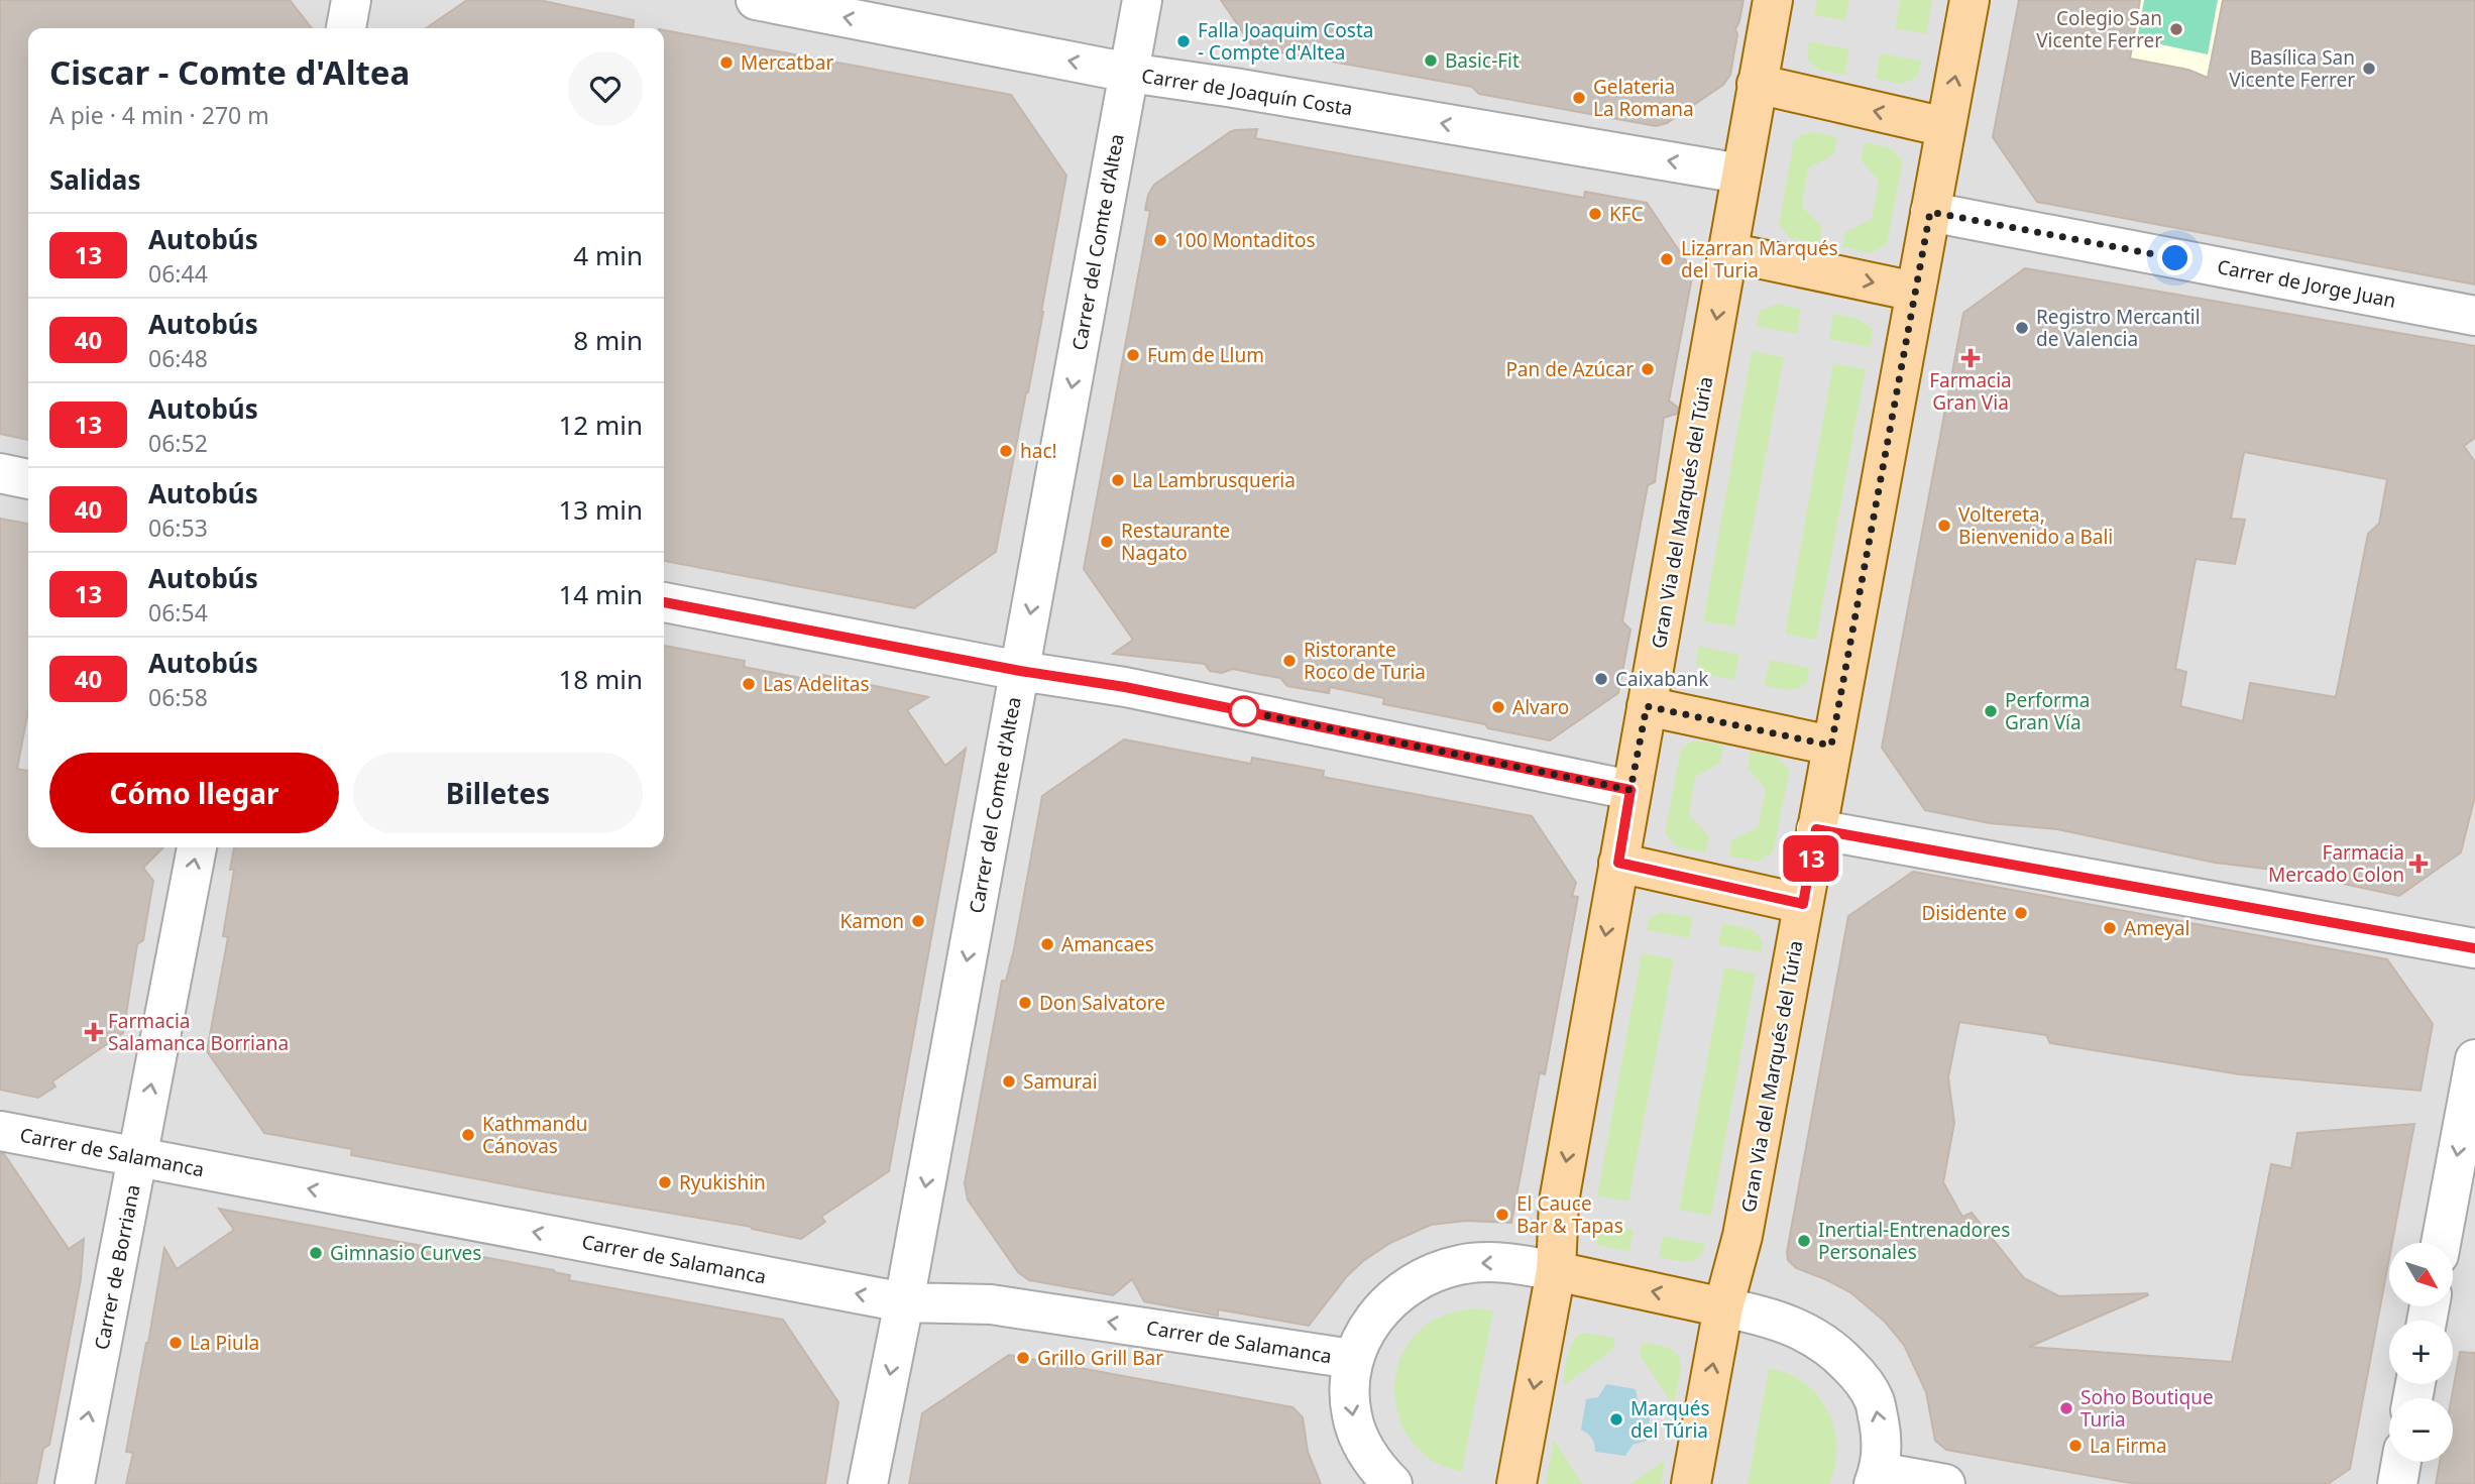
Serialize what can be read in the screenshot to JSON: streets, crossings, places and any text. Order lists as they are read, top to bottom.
{
  "streets": {
    "main road": ["Gran Via del Marqués del Túria"],
    "street": [
      "Carrer de Joaquín Costa",
      "Carrer del Comte d'Altea",
      "Carrer de Jorge Juan",
      "Carrer de Salamanca",
      "Carrer de Borriana"
    ]
  },
  "crossings": [
    ["Carrer de Joaquín Costa", "Carrer del Comte d'Altea"],
    ["Carrer de Joaquín Costa", "Gran Via del Marqués del Túria"],
    ["Carrer del Comte d'Altea", "Carrer de Salamanca"],
    ["Carrer de Jorge Juan", "Gran Via del Marqués del Túria"],
    ["Carrer de Salamanca", "Carrer de Borriana"]
  ],
  "one_way": [
    "Carrer de Joaquín Costa",
    "Carrer del Comte d'Altea",
    "Carrer de Salamanca",
    "Carrer de Borriana"
  ],
  "places": {
    "other": [
      "Colegio San Vicente Ferrer",
      "Falla Joaquim Costa - Compte d'Altea",
      "Basic-Fit",
      "Mercatbar",
      "Basílica San Vicente Ferrer",
      "Gelateria La Romana",
      "KFC",
      "100 Montaditos",
      "Lizarran Marqués del Turia",
      "Registro Mercantil de Valencia",
      "Fum de Llum",
      "Pan de Azúcar",
      "hac!",
      "La Lambrusqueria",
      "Voltereta, Bienvenido a Bali",
      "Restaurante Nagato",
      "Ristorante Roco de Turia",
      "Caixabank",
      "Las Adelitas",
      "Alvaro",
      "Performa Gran Vía",
      "Disidente",
      "Kamon",
      "Ameyal",
      "Amancaes",
      "Don Salvatore",
      "Samurai",
      "Kathmandu Cánovas",
      "Ryukishin",
      "El Cauce Bar & Tapas",
      "Inertial-Entrenadores Personales",
      "Gimnasio Curves",
      "La Piula",
      "Grillo Grill Bar",
      "Soho Boutique Turia",
      "Marqués del Túria",
      "La Firma"
    ],
    "health": ["Farmacia Gran Via", "Farmacia Mercado Colon", "Farmacia Salamanca Borriana"]
  },
  "lines": ["bus line 13"],
  "north": "bottom right",
  "page": {
    "on_map": "13",
    "heading": [
      ["Ciscar - Comte d'Altea", "A pie · 4 min · 270 m"],
      "Salidas"
    ],
    "list": [
      {
        "mark": "13",
        "name": "Autobús",
        "note": "06:44",
        "value": "4 min"
      },
      {
        "mark": "40",
        "name": "Autobús",
        "note": "06:48",
        "value": "8 min"
      },
      {
        "mark": "13",
        "name": "Autobús",
        "note": "06:52",
        "value": "12 min"
      },
      {
        "mark": "40",
        "name": "Autobús",
        "note": "06:53",
        "value": "13 min"
      },
      {
        "mark": "13",
        "name": "Autobús",
        "note": "06:54",
        "value": "14 min"
      },
      {
        "mark": "40",
        "name": "Autobús",
        "note": "06:58",
        "value": "18 min"
      }
    ],
    "buttons": ["Cómo llegar", "Billetes"],
    "map_buttons": ["+", "−"]
  }
}
